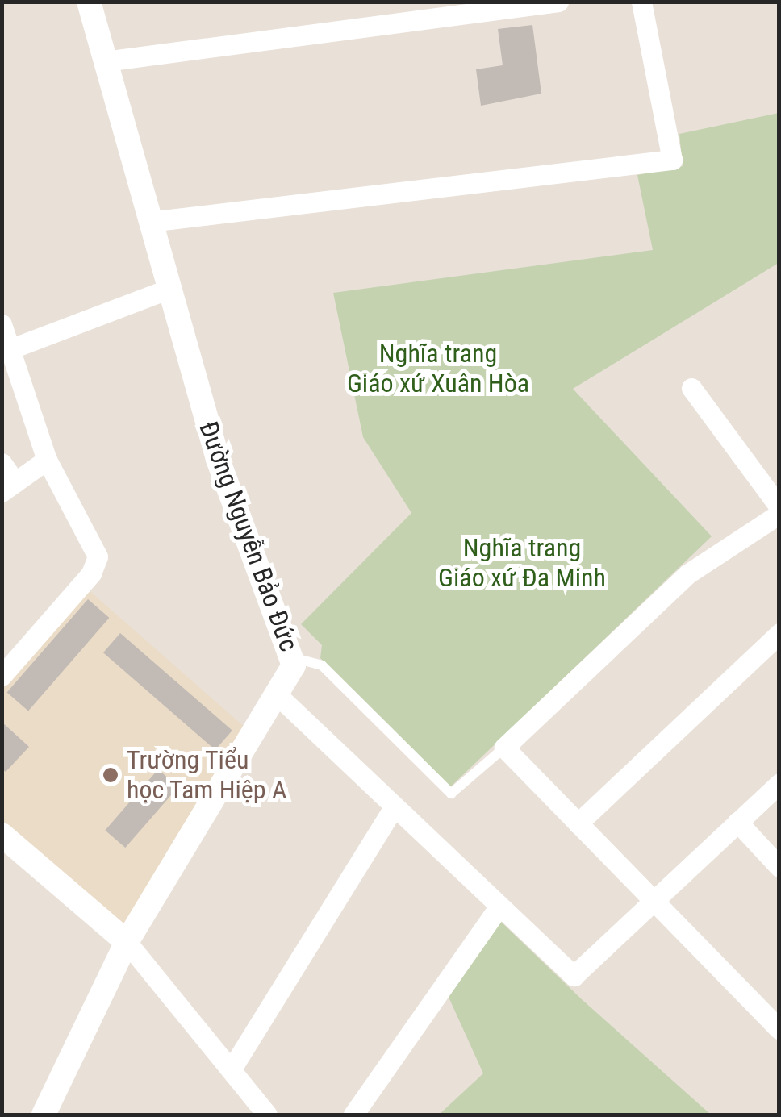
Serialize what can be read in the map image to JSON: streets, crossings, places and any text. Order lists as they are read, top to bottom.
{
  "streets": {
    "street": ["Đường Nguyễn Bảo Đức"]
  },
  "parks": ["Nghĩa trang Giáo xứ Xuân Hòa", "Nghĩa trang Giáo xứ Đa Minh"],
  "places": ["Trường Tiểu học Tam Hiệp A"]
}
